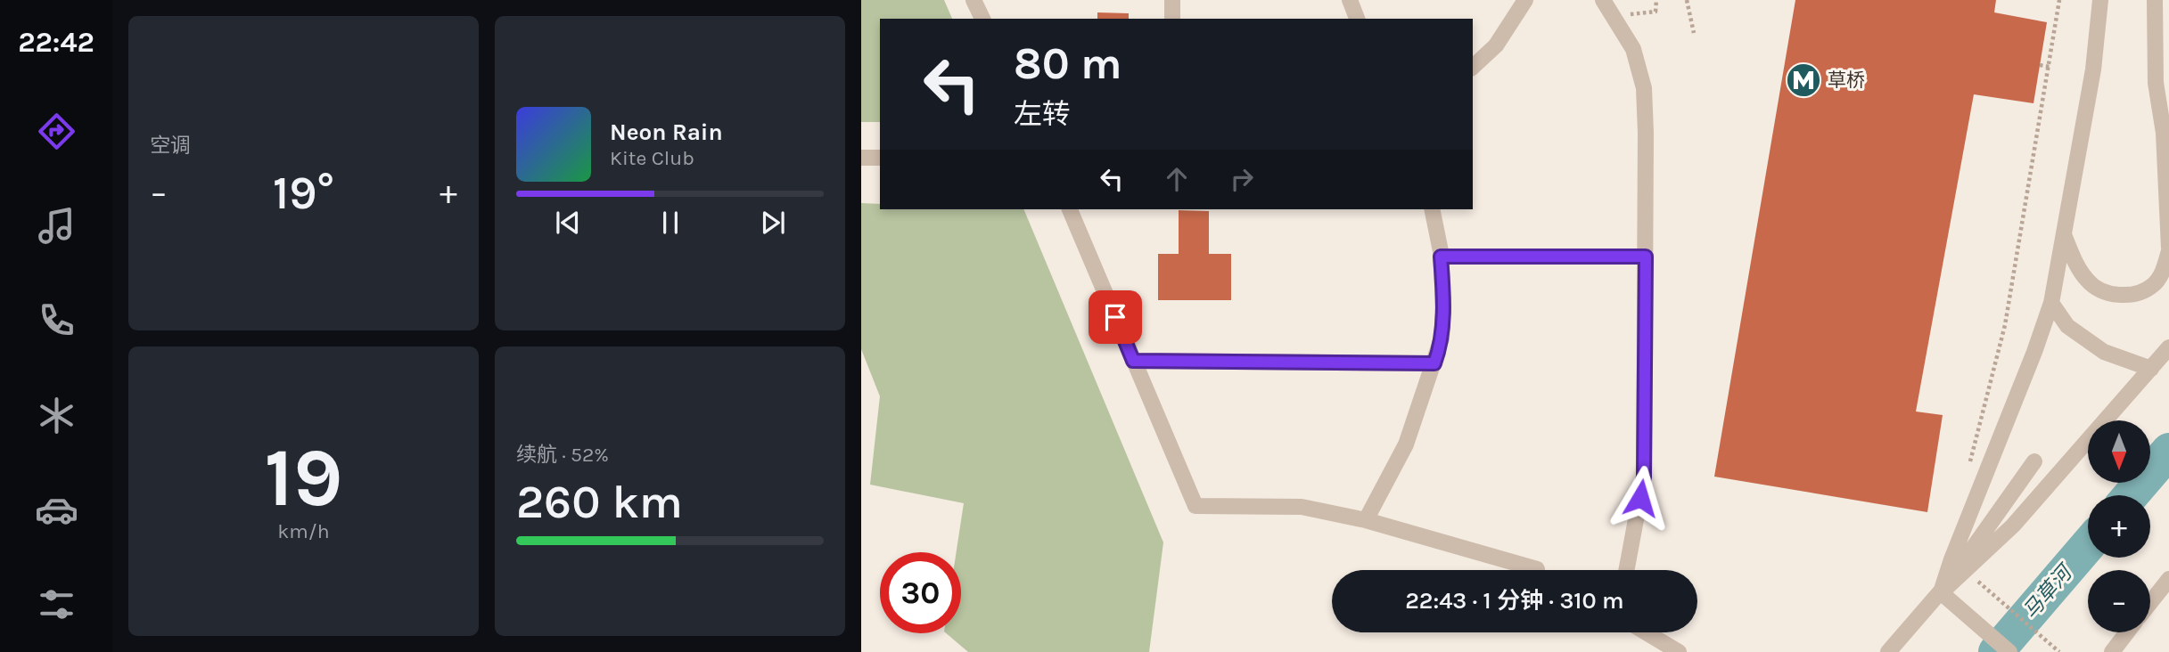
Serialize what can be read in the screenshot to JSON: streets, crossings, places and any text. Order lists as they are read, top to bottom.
{
  "water": ["马草河"],
  "places": {
    "metro station": ["草桥"]
  },
  "north": "bottom",
  "page": {
    "tabs": "22:42",
    "tile": [
      "空调",
      ["19", "km/h"],
      ["续航 · 52%", "260 km"]
    ],
    "turn": ["80 m", "左转"],
    "song": ["Neon Rain", "Kite Club"],
    "heat": ["−", "19°", "+"],
    "map_buttons": ["+", "−"],
    "limit": "30",
    "trip": "22:43 · 1 分钟 · 310 m"
  }
}
